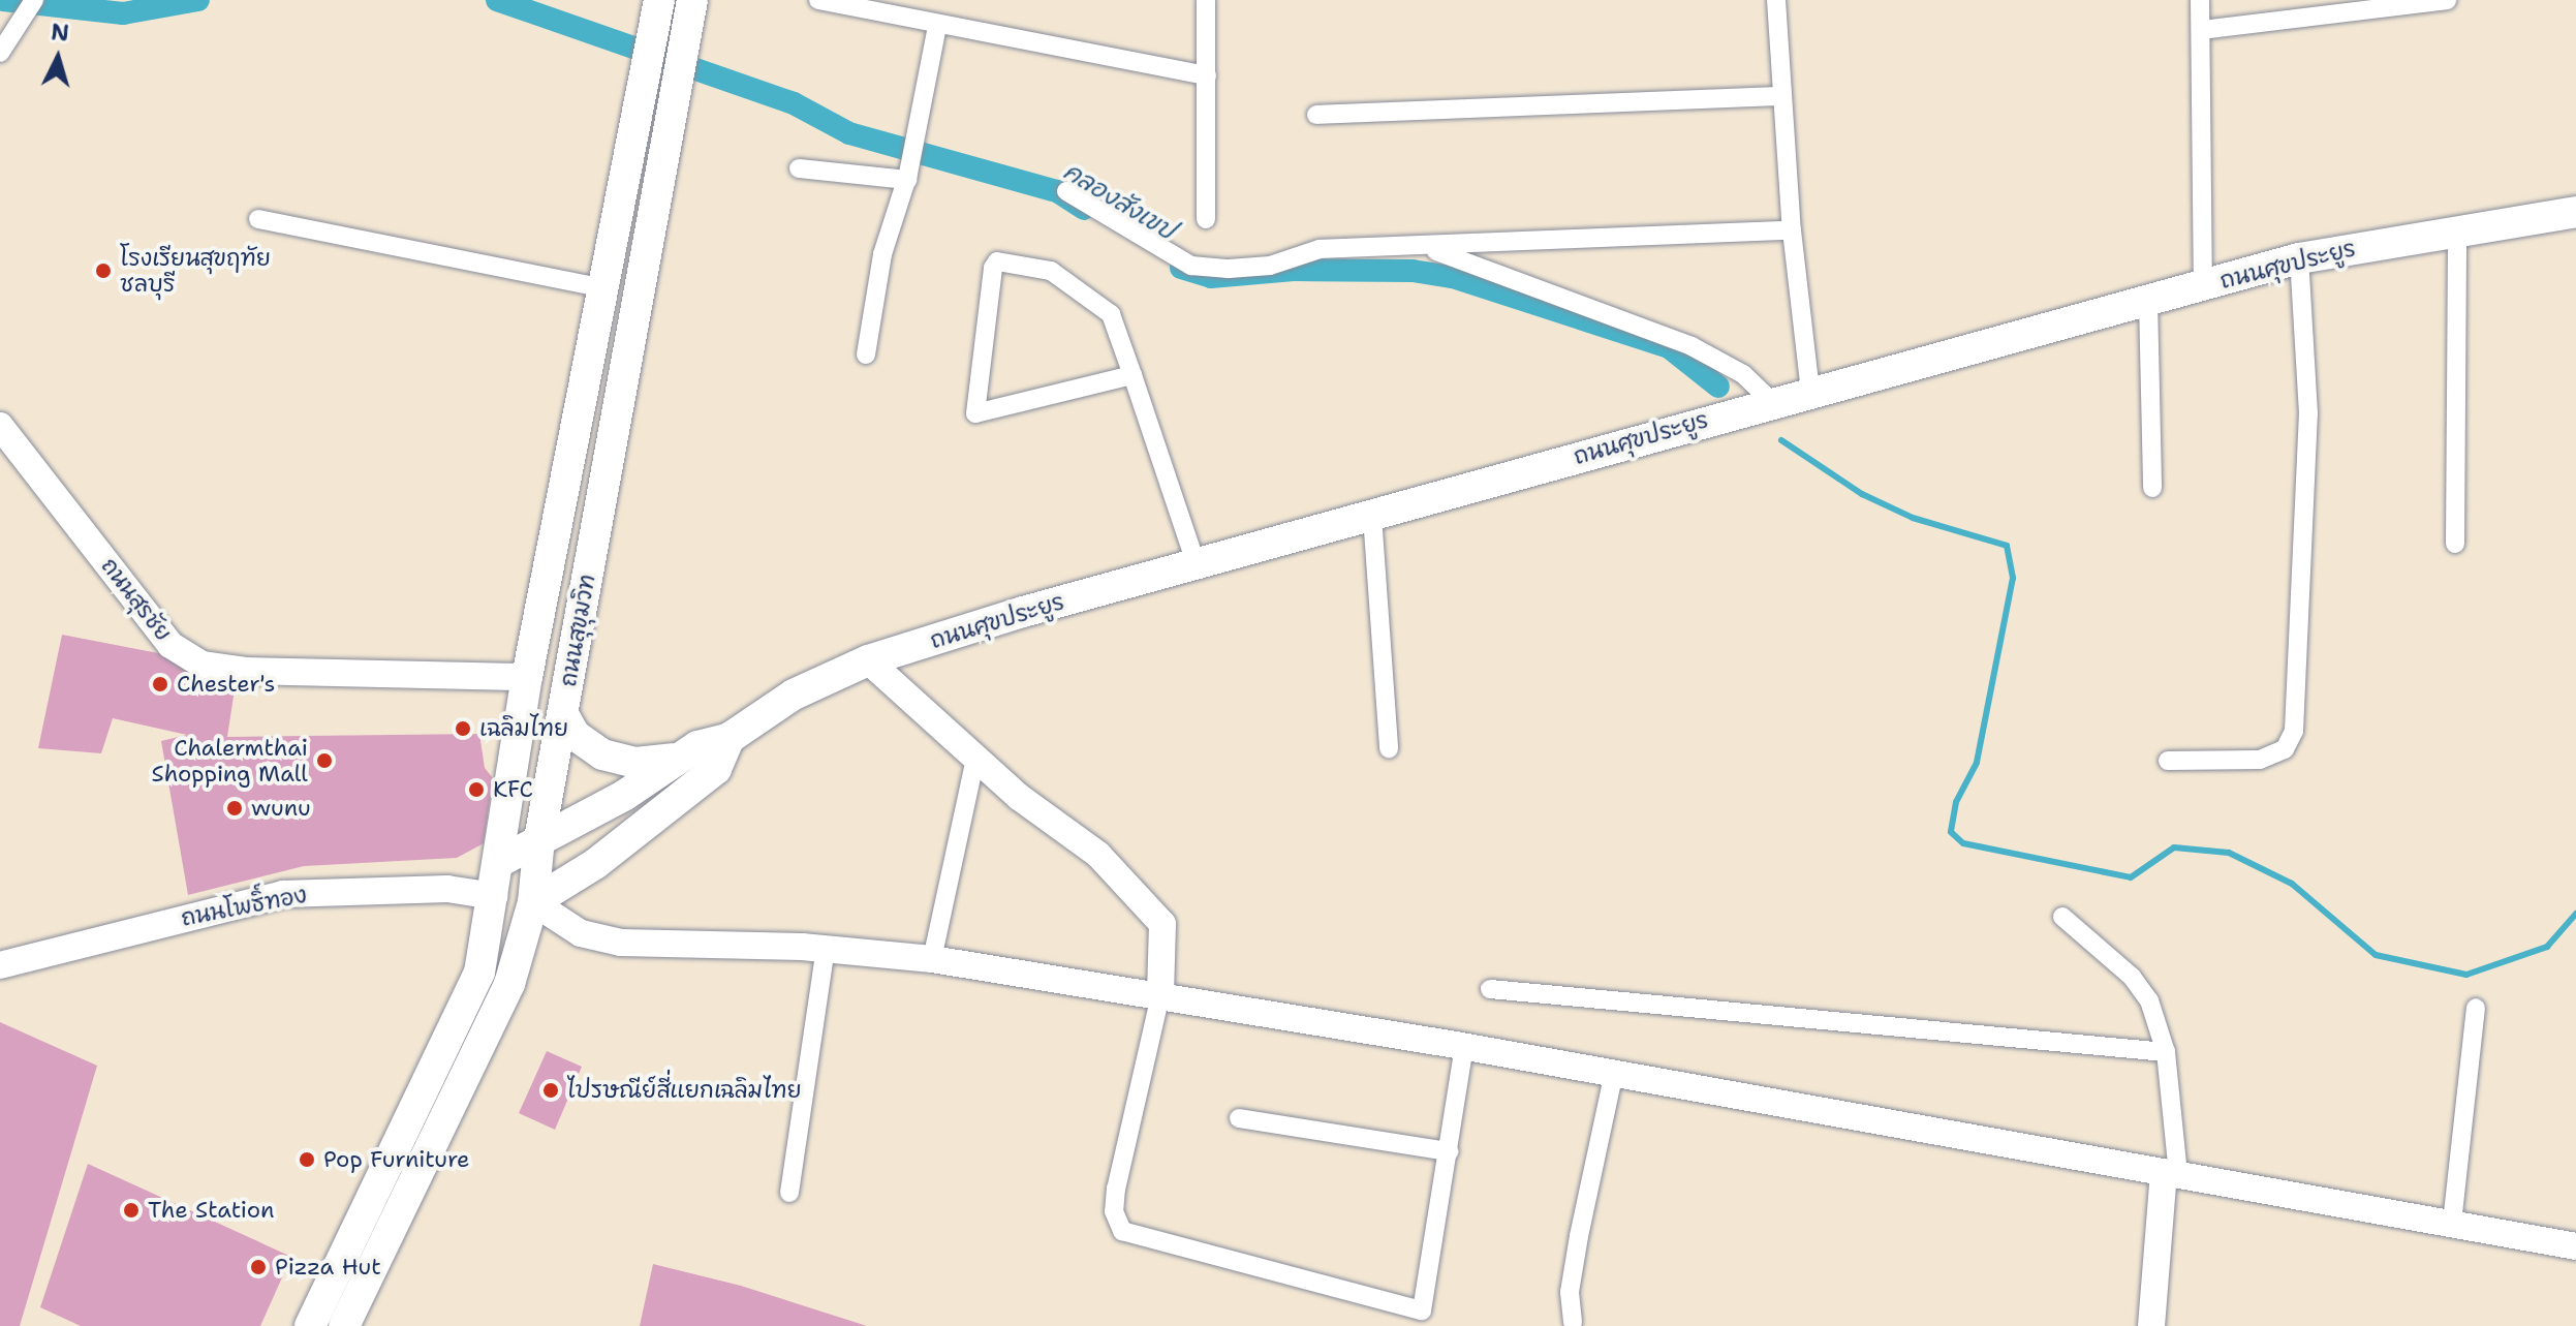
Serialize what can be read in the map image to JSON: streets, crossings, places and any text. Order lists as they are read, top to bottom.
{
  "streets": {
    "main road": ["ถนนศุขประยูร", "ถนนสุขุมวิท"],
    "street": ["ถนนสุรชัย", "ถนนโพธิ์ทอง"]
  },
  "crossings": [
    ["ถนนศุขประยูร", "ถนนสุขุมวิท"],
    ["ถนนสุรชัย", "ถนนสุขุมวิท"],
    ["ถนนสุขุมวิท", "ถนนโพธิ์ทอง"]
  ],
  "water": ["คลองสังเขป"],
  "places": [
    "โรงเรียนสุขฤทัย ชลบุรี",
    "Chester's",
    "เฉลิมไทย",
    "Chalermthai Shopping Mall",
    "KFC",
    "wunu",
    "ไปรษณีย์สี่แยกเฉลิมไทย",
    "Pop Furniture",
    "The Station",
    "Pizza Hut"
  ],
  "north": "top"
}
